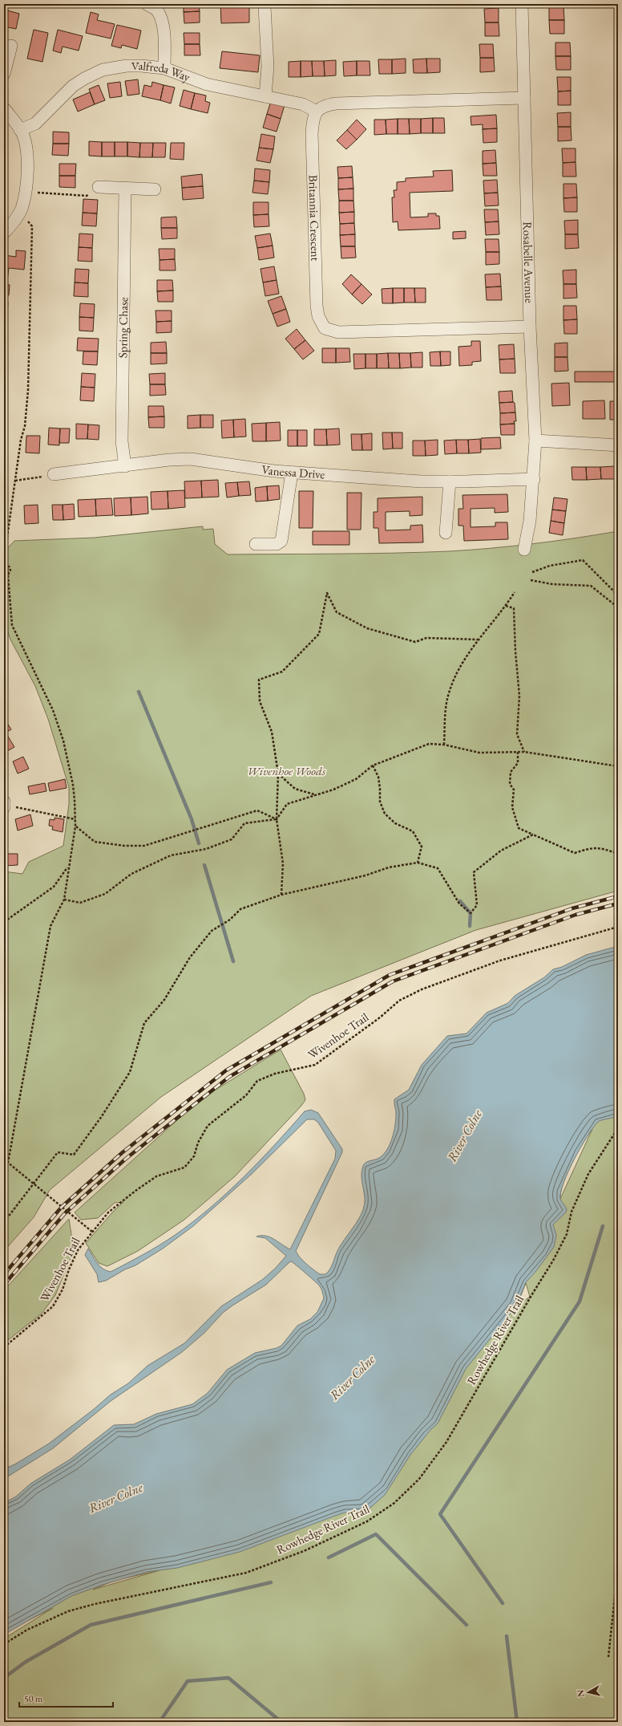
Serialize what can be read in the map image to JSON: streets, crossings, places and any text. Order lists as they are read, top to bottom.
{
  "streets": {
    "street": [
      "Valfreda Way",
      "Britannia Crescent",
      "Rosabelle Avenue",
      "Spring Chase",
      "Vanessa Drive"
    ],
    "path": ["Wivenhoe Trail", "Rowhedge River Trail"]
  },
  "crossings": [
    ["Valfreda Way", "Britannia Crescent"],
    ["Britannia Crescent", "Rosabelle Avenue"],
    ["Rosabelle Avenue", "Vanessa Drive"],
    ["Spring Chase", "Vanessa Drive"]
  ],
  "water": ["River Colne"],
  "parks": ["Wivenhoe Woods"],
  "scale_bar": "50 m",
  "north": "left"
}
